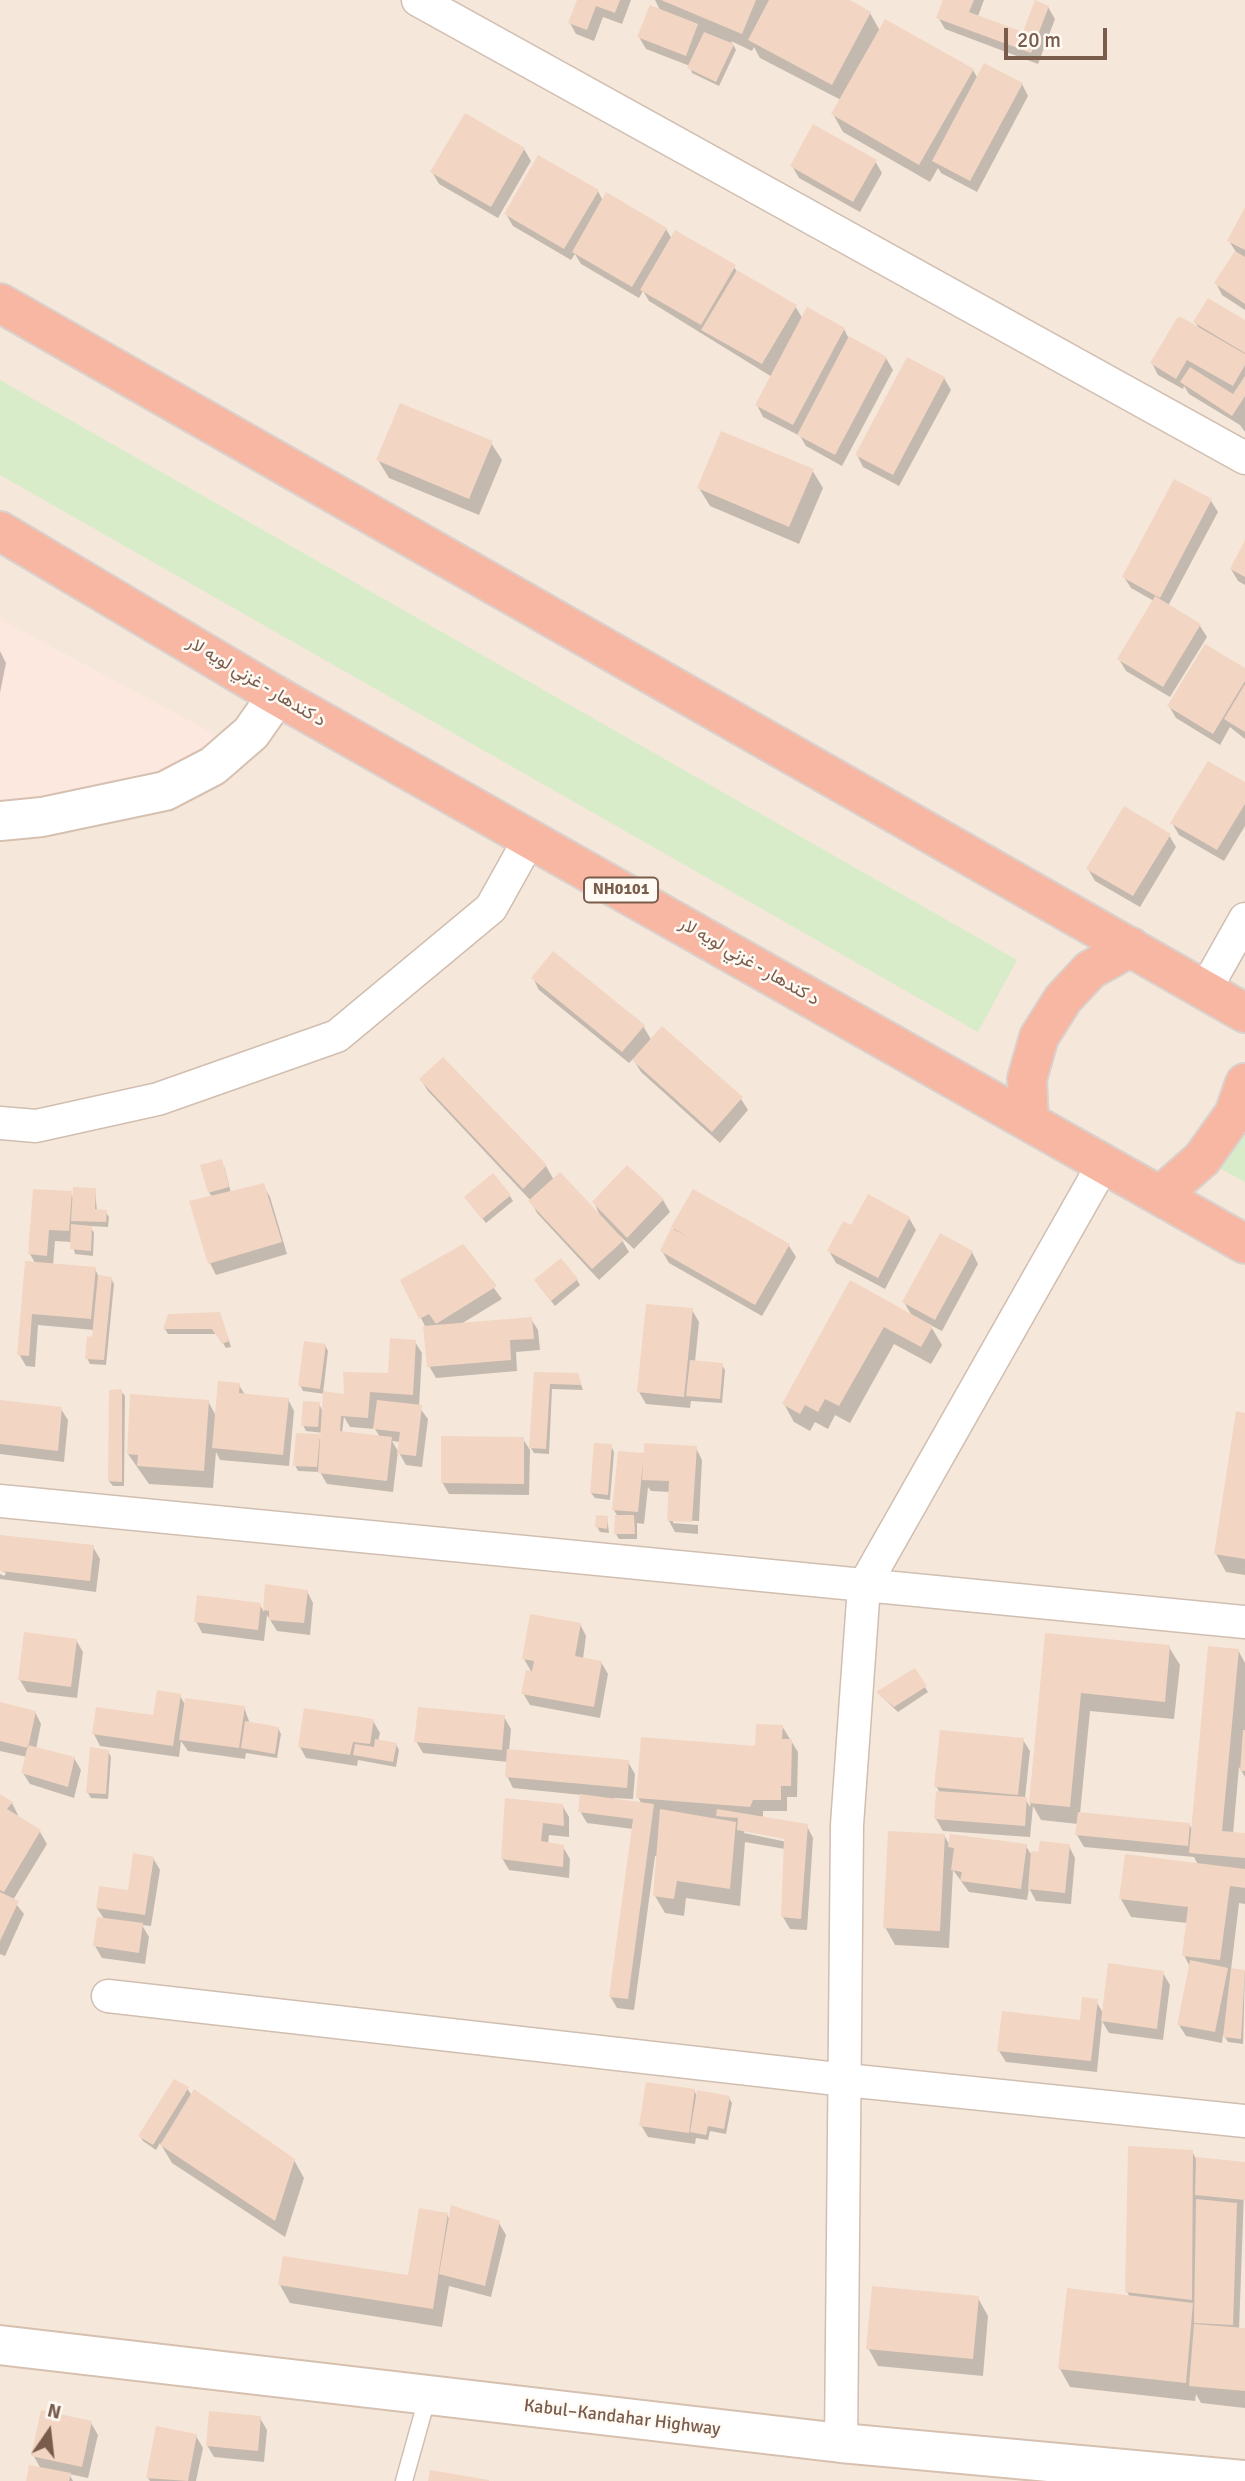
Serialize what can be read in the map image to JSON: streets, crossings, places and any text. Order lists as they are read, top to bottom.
{
  "streets": {
    "highway": ["د کندهار - غزني لويه لار", "NH0101"],
    "main road": ["Kabul–Kandahar Highway"]
  },
  "scale_bar": "20 m",
  "north": "top"
}
